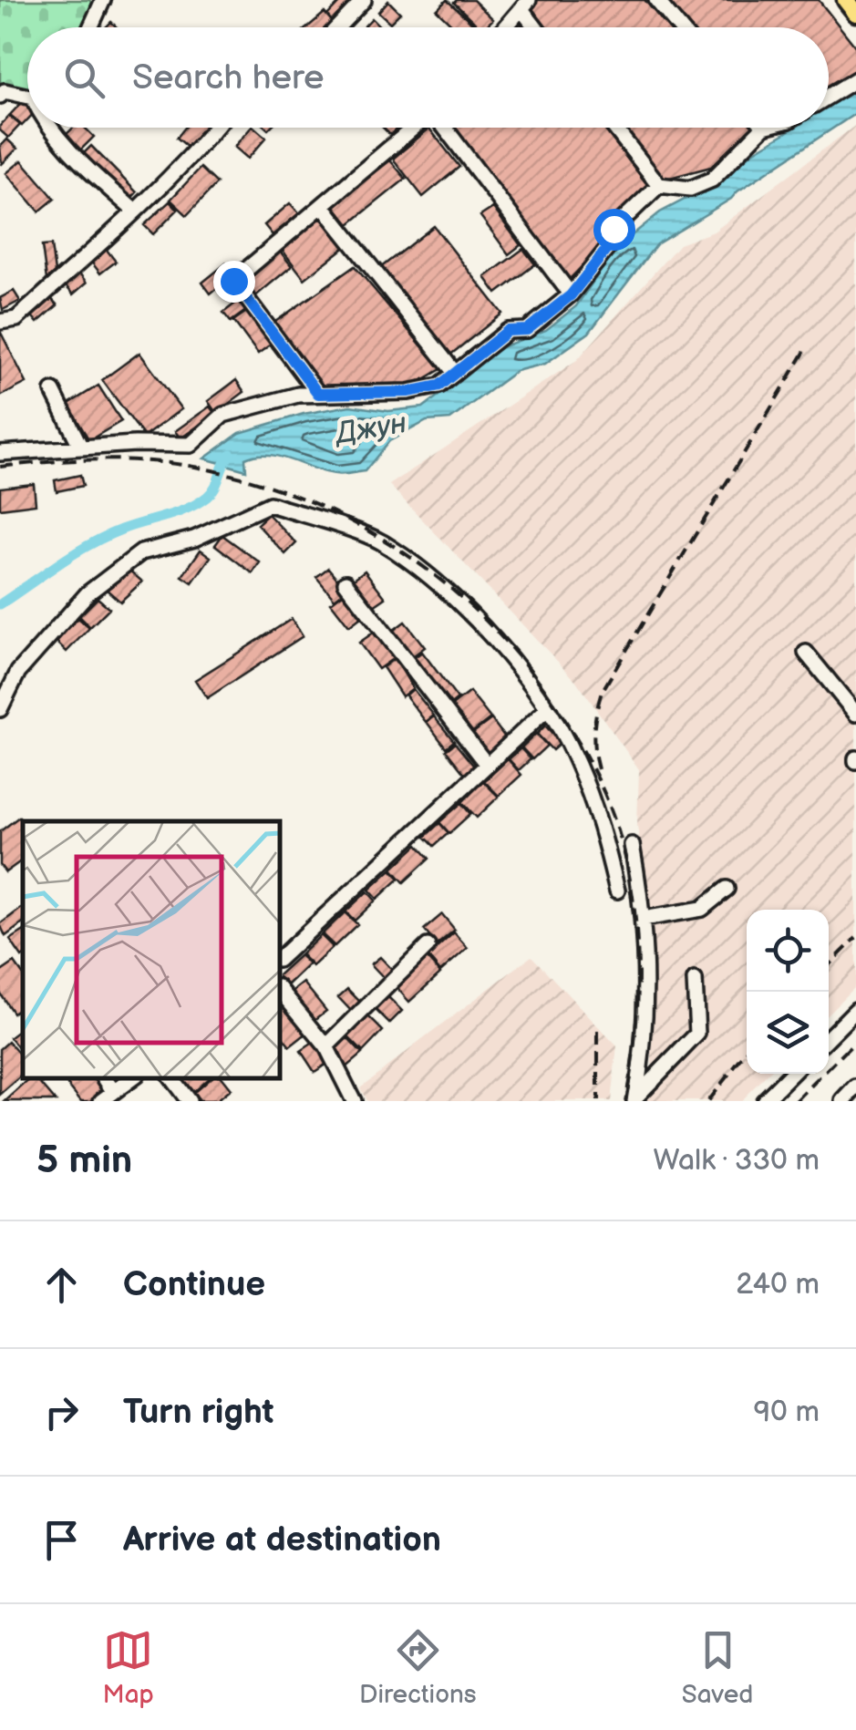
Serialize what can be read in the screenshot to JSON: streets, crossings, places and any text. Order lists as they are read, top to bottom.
{
  "water": ["Джун"],
  "page": {
    "search": "Search here",
    "heading": ["5 min", "Walk · 330 m"],
    "list": [
      ["Continue", "240 m"],
      ["Turn right", "90 m"],
      "Arrive at destination"
    ],
    "nav": ["Map", "Directions", "Saved"]
  }
}
